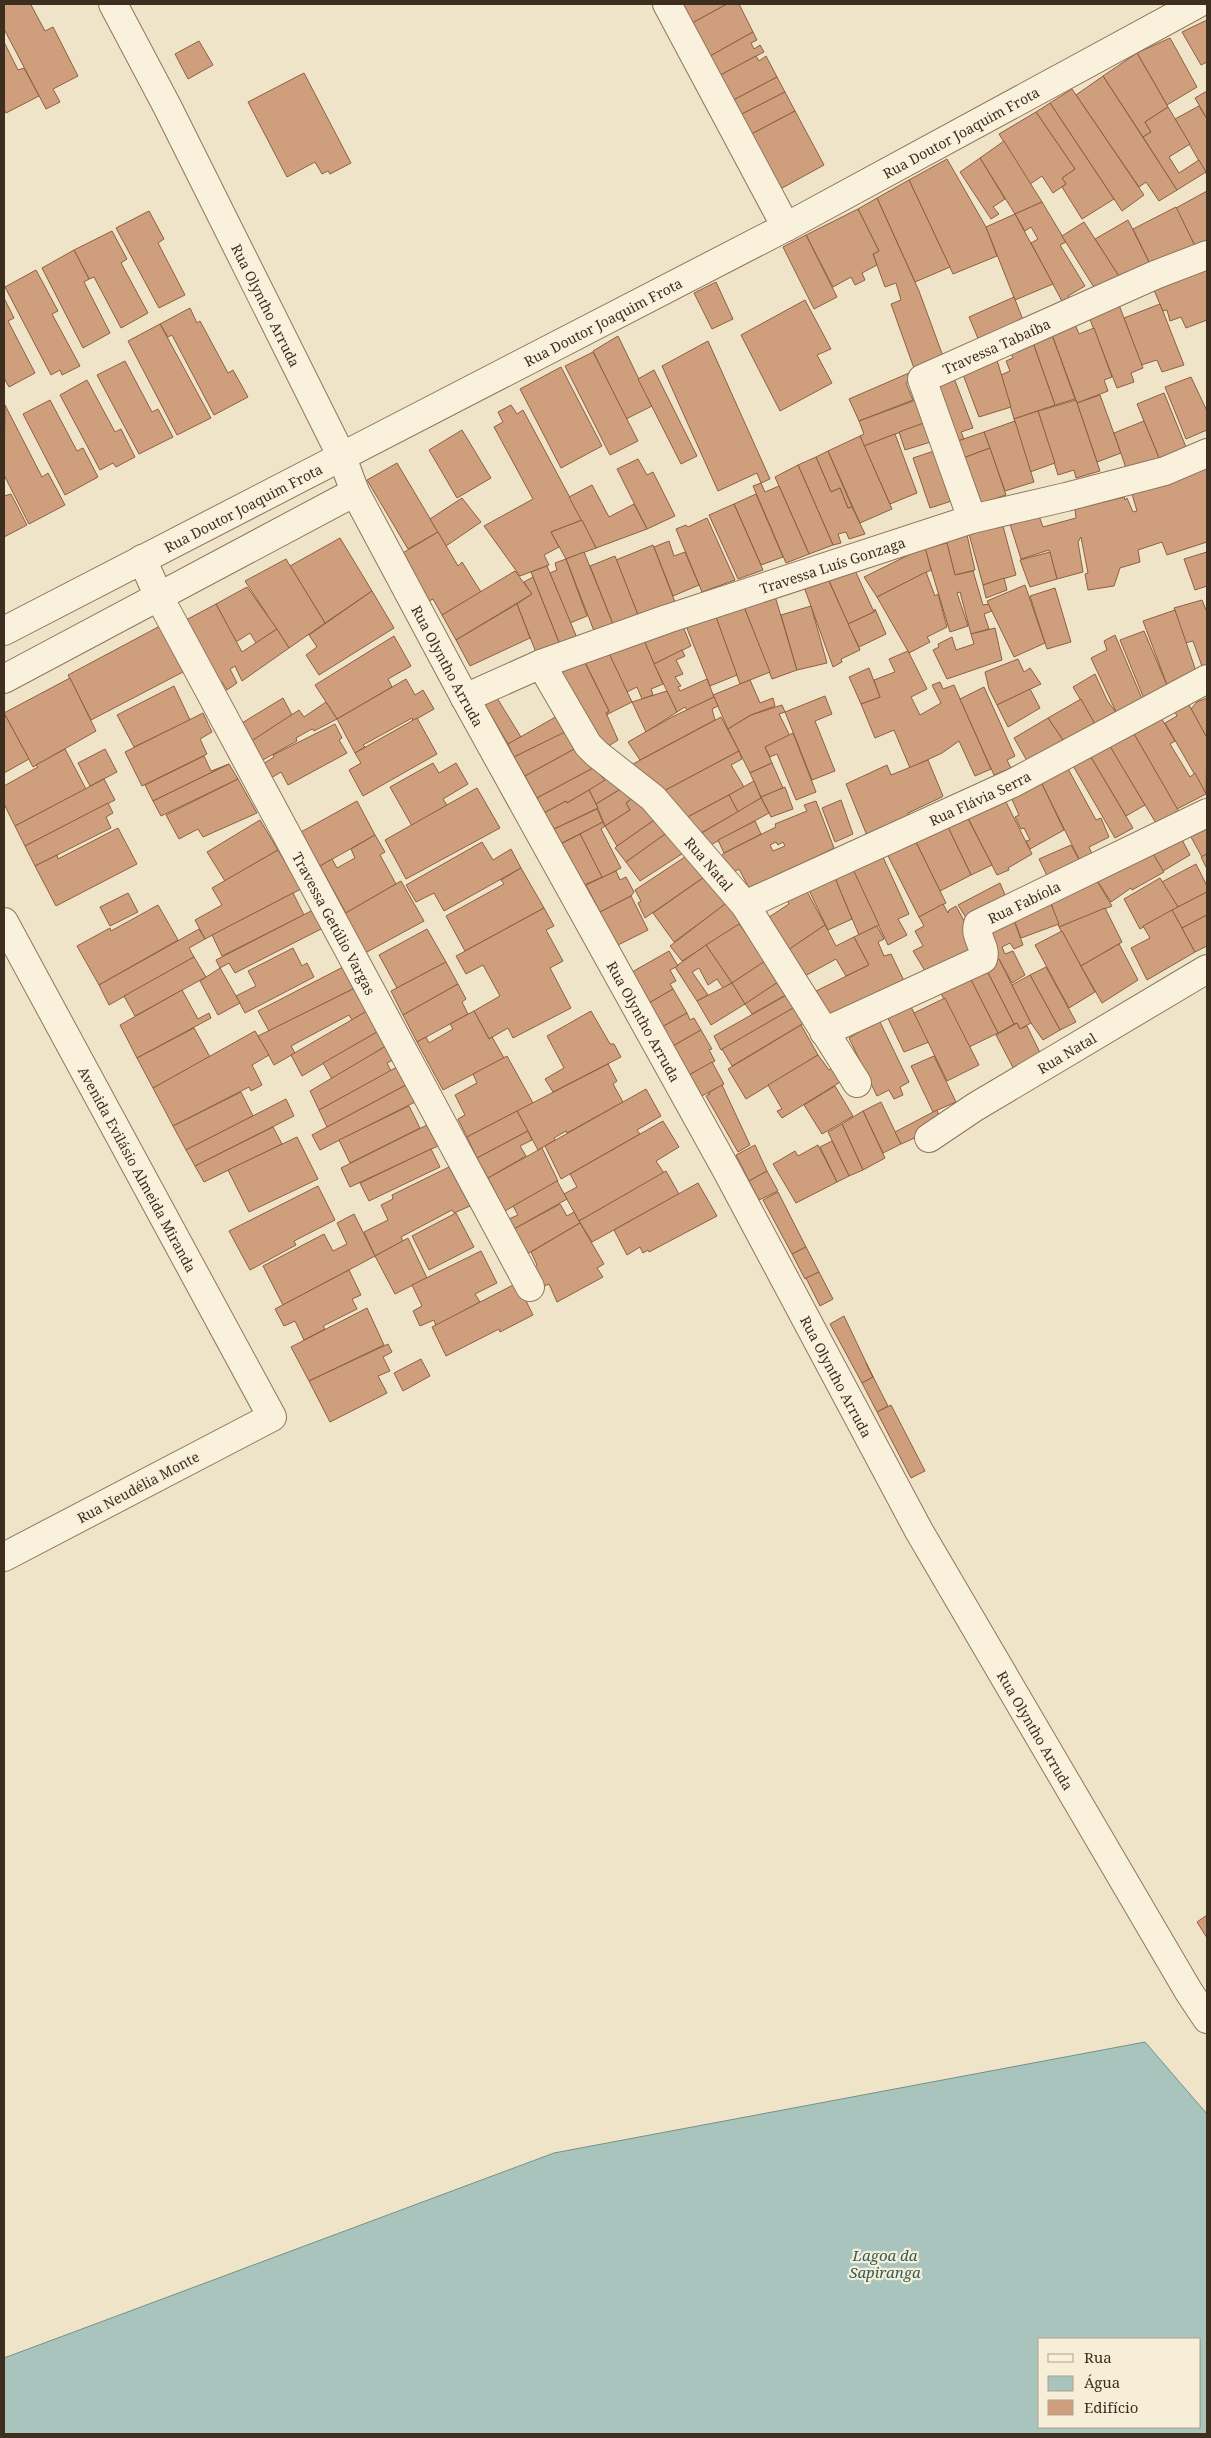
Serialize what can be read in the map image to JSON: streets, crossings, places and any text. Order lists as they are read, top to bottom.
{
  "streets": {
    "street": [
      "Rua Doutor Joaquim Frota",
      "Rua Olyntho Arruda",
      "Travessa Tabaíba",
      "Travessa Luís Gonzaga",
      "Rua Flávia Serra",
      "Rua Natal",
      "Rua Fabíola",
      "Travessa Getúlio Vargas",
      "Avenida Evilásio Almeida Miranda",
      "Rua Neudélia Monte"
    ]
  },
  "crossings": [
    ["Rua Doutor Joaquim Frota", "Rua Olyntho Arruda"],
    ["Rua Doutor Joaquim Frota", "Travessa Getúlio Vargas"],
    ["Rua Olyntho Arruda", "Travessa Luís Gonzaga"],
    ["Travessa Tabaíba", "Travessa Luís Gonzaga"],
    ["Travessa Luís Gonzaga", "Rua Natal"],
    ["Rua Flávia Serra", "Rua Natal"],
    ["Rua Natal", "Rua Fabíola"],
    ["Avenida Evilásio Almeida Miranda", "Rua Neudélia Monte"]
  ],
  "water": ["Lagoa da Sapiranga"],
  "legend": ["Rua", "Água", "Edifício"]
}
